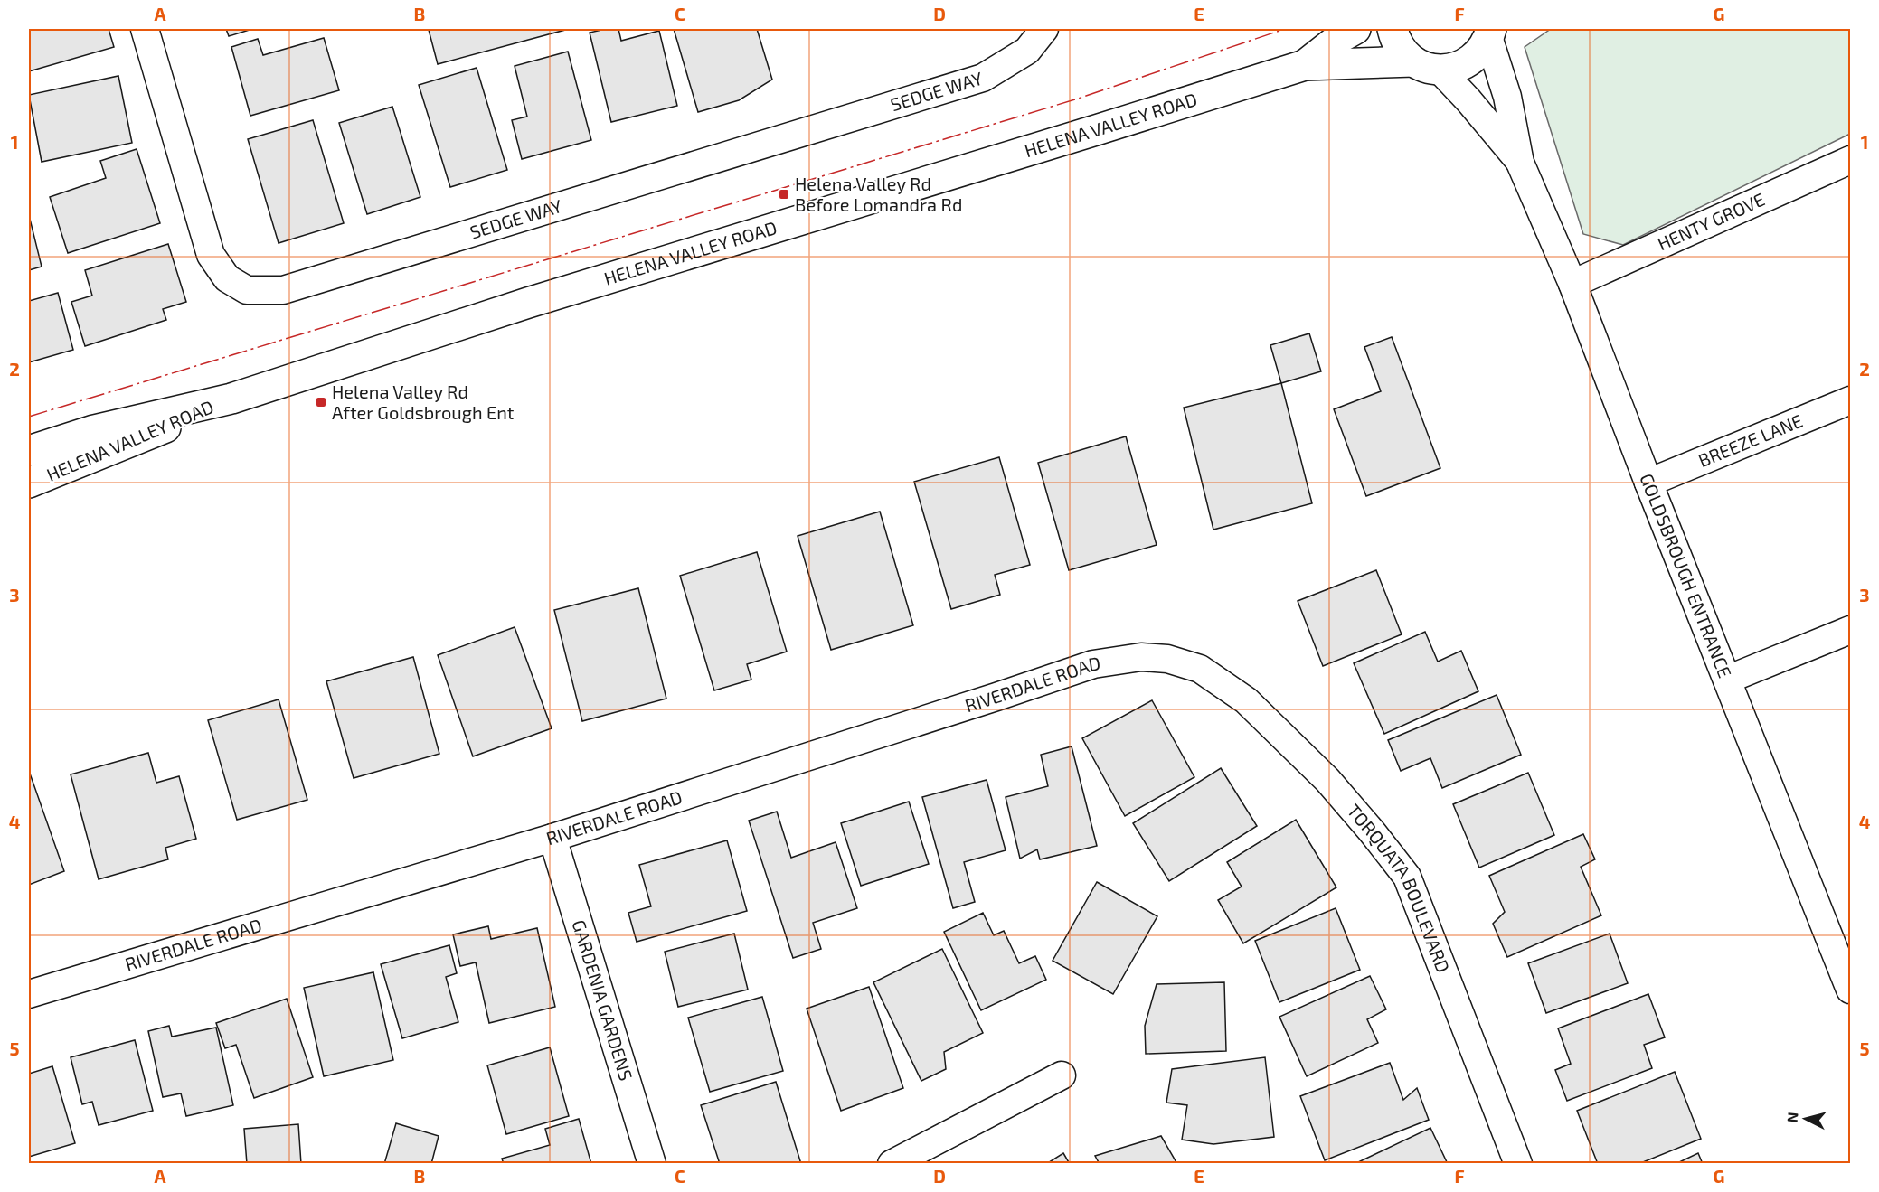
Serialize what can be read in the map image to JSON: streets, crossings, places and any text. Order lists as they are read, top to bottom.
{
  "streets": {
    "street": [
      "SEDGE WAY",
      "HELENA VALLEY ROAD",
      "HENTY GROVE",
      "BREEZE LANE",
      "GOLDSBROUGH ENTRANCE",
      "RIVERDALE ROAD",
      "TORQUATA BOULEVARD",
      "GARDENIA GARDENS"
    ]
  },
  "crossings": [
    ["HELENA VALLEY ROAD", "GOLDSBROUGH ENTRANCE"],
    ["HENTY GROVE", "GOLDSBROUGH ENTRANCE"],
    ["BREEZE LANE", "GOLDSBROUGH ENTRANCE"],
    ["RIVERDALE ROAD", "TORQUATA BOULEVARD"],
    ["RIVERDALE ROAD", "GARDENIA GARDENS"]
  ],
  "places": {
    "transit": ["Helena Valley Rd Before Lomandra Rd", "Helena Valley Rd After Goldsbrough Ent"]
  },
  "north": "left",
  "grid": {
    "columns": [
      "A",
      "B",
      "C",
      "D",
      "E",
      "F",
      "G"
    ],
    "rows": [
      "1",
      "2",
      "3",
      "4",
      "5"
    ]
  }
}
